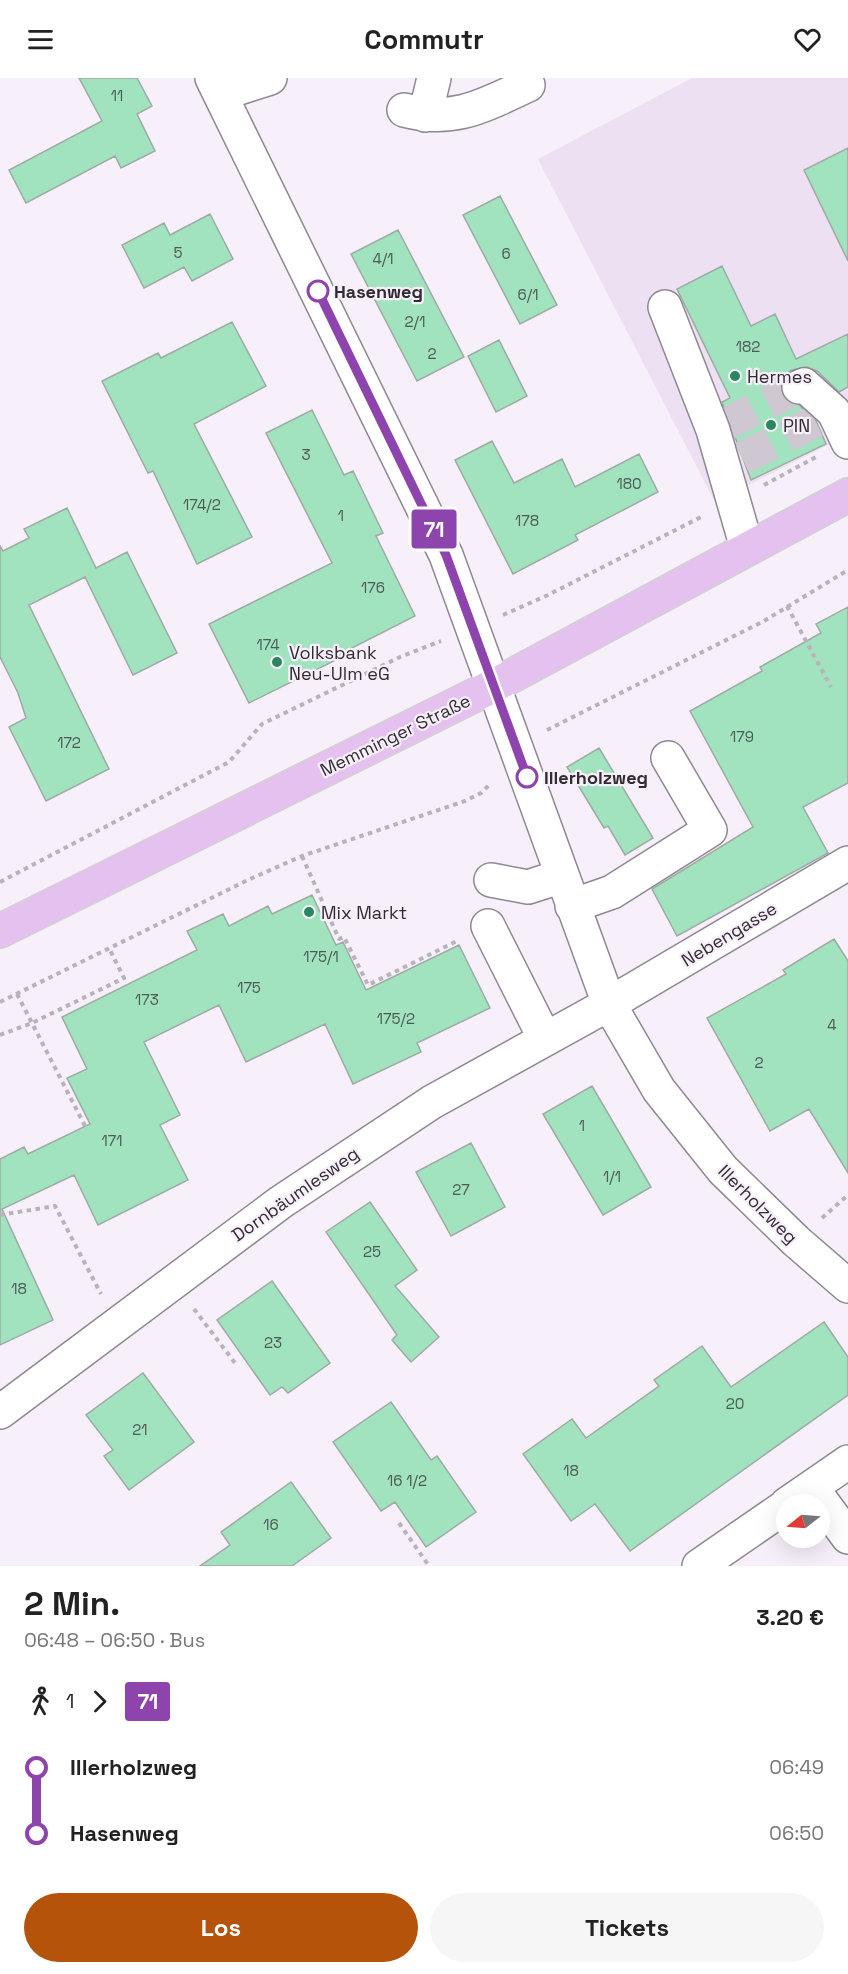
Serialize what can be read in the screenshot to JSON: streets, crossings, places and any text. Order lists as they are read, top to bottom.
{
  "streets": {
    "main road": ["Memminger Straße"],
    "street": ["Nebengasse", "Dornbäumlesweg", "Illerholzweg"]
  },
  "crossings": [
    ["Memminger Straße", "Illerholzweg"],
    ["Nebengasse", "Dornbäumlesweg"],
    ["Nebengasse", "Illerholzweg"],
    ["Dornbäumlesweg", "Illerholzweg"]
  ],
  "places": [
    "Hasenweg",
    "Hermes",
    "PIN",
    "Volksbank Neu-Ulm eG",
    "Illerholzweg",
    "Mix Markt"
  ],
  "lines": ["bus line 71"],
  "house_numbers": [
    "11",
    "5",
    "6",
    "4/1",
    "6/1",
    "2/1",
    "182",
    "2",
    "3",
    "180",
    "174/2",
    "1",
    "178",
    "176",
    "174",
    "179",
    "172",
    "175/1",
    "175",
    "173",
    "175/2",
    "4",
    "2",
    "1",
    "171",
    "1/1",
    "27",
    "25",
    "18",
    "23",
    "20",
    "21",
    "18",
    "16 1/2",
    "16"
  ],
  "north": "left",
  "page": {
    "header": "Commutr",
    "on_map": "71",
    "heading": ["2 Min.", "06:48 – 06:50 · Bus", "3.20 €"],
    "legs": ["1", "71"],
    "list": [
      {
        "name": "Illerholzweg",
        "value": "06:49"
      },
      {
        "name": "Hasenweg",
        "value": "06:50"
      }
    ],
    "buttons": ["Los", "Tickets"]
  }
}
